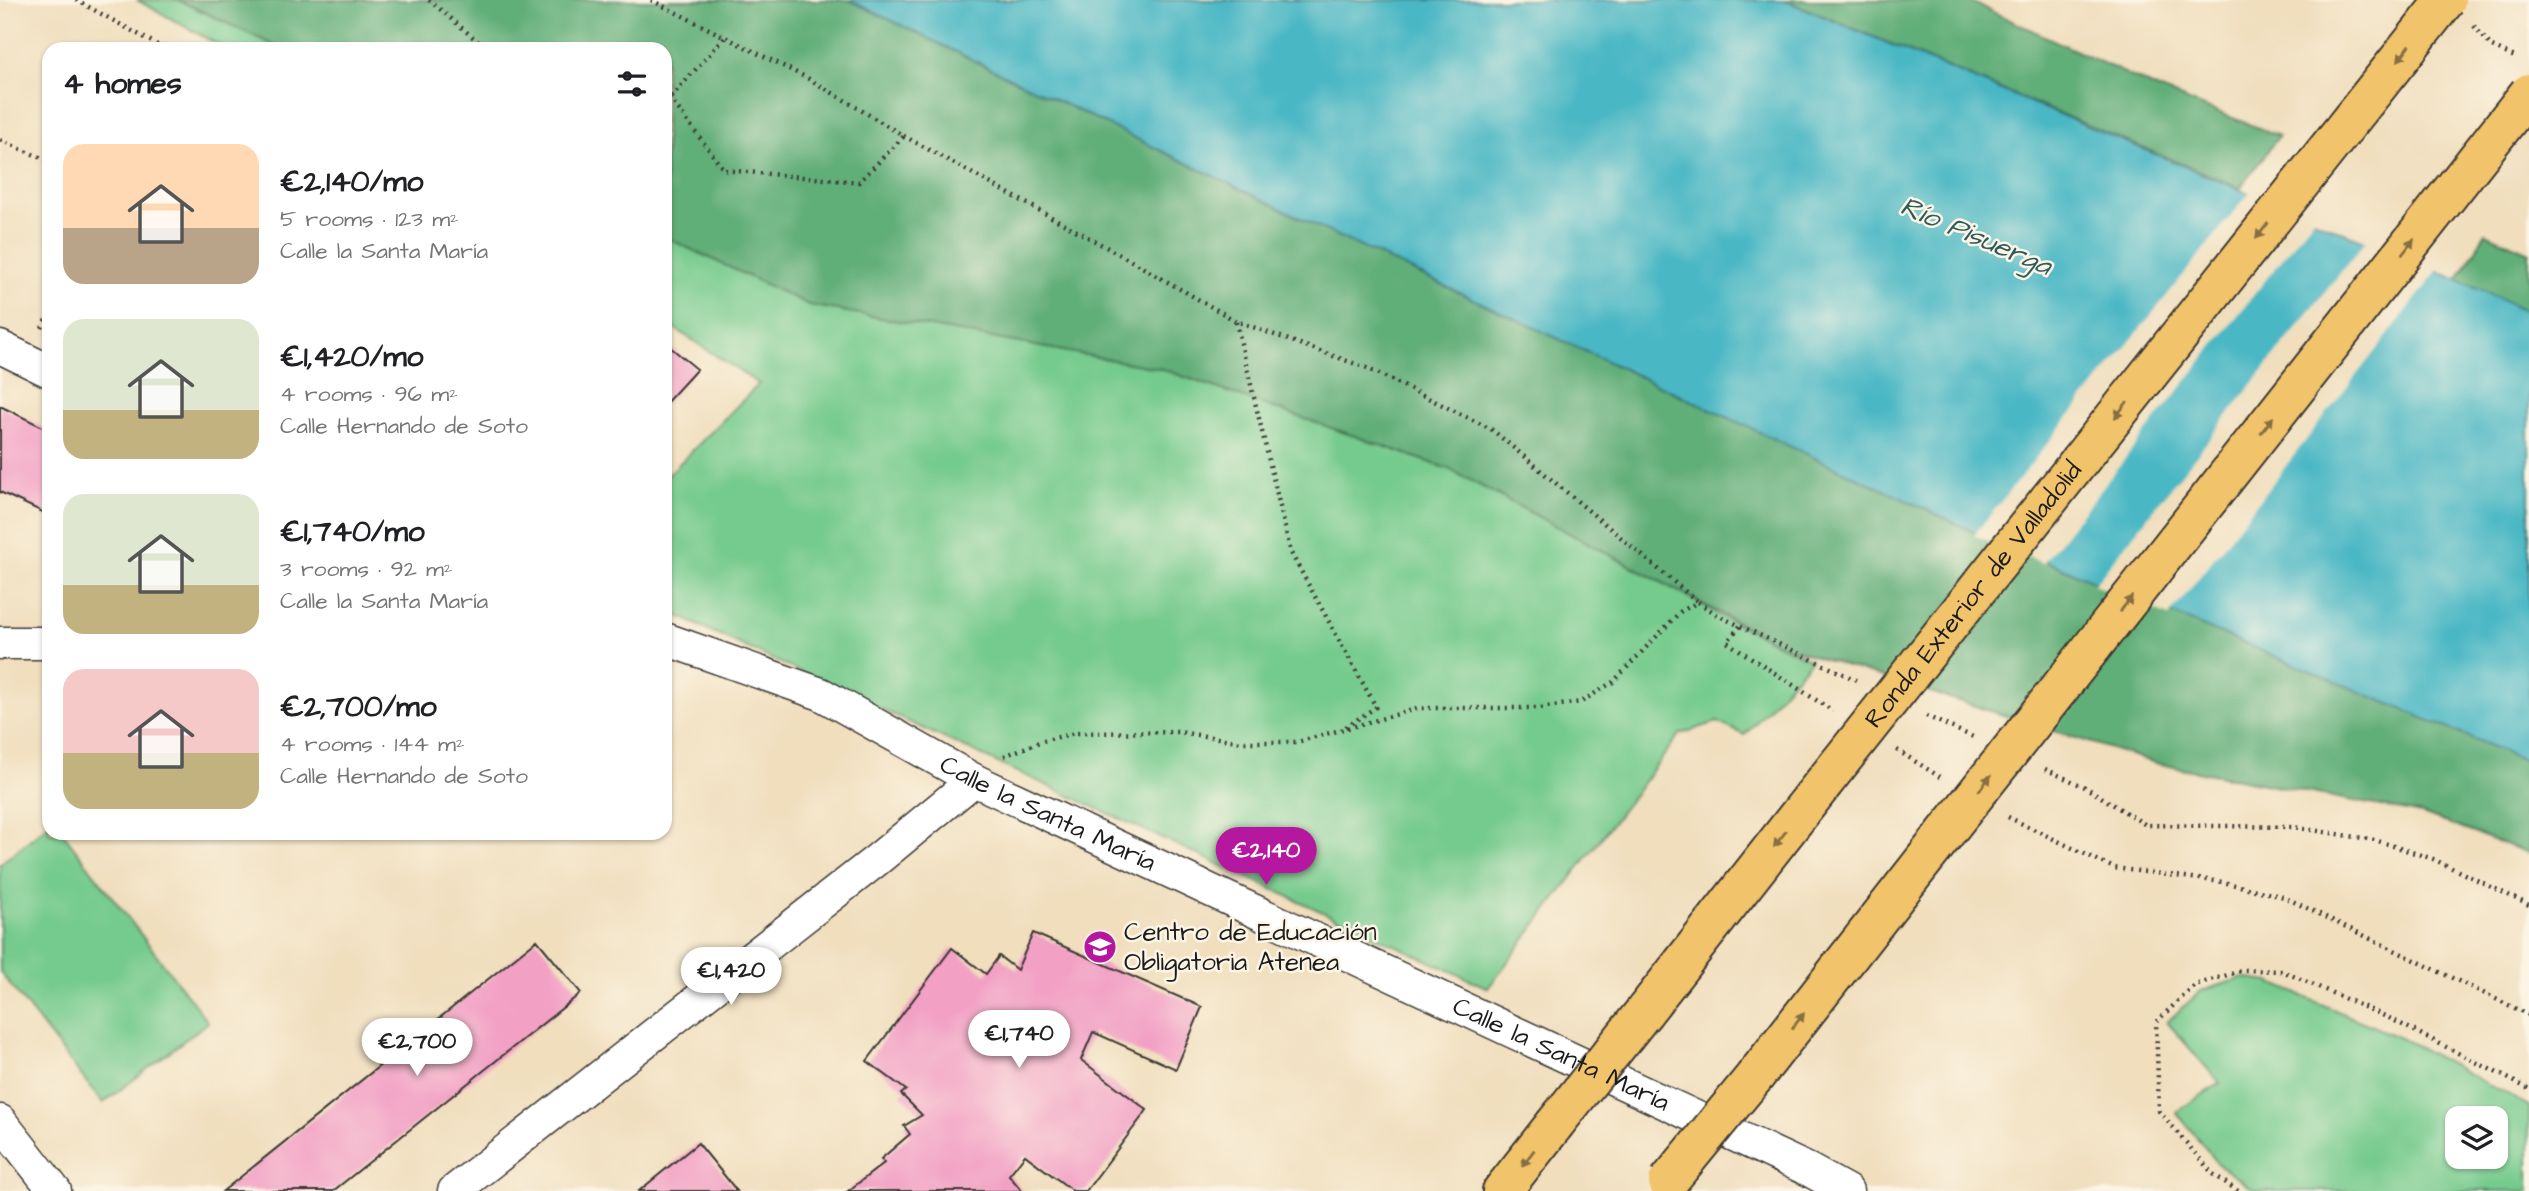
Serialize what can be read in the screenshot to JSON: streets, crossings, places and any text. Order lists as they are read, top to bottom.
{
  "streets": {
    "highway": ["Ronda Exterior de Valladolid"],
    "street": ["Calle la Santa María"]
  },
  "water": ["Río Pisuerga"],
  "places": {
    "school or university": ["Centro de Educación Obligatoria Atenea"]
  },
  "page": {
    "heading": "4 homes",
    "list": [
      {
        "name": "€2,140/mo",
        "note": "5 rooms · 123 m² · Calle la Santa María"
      },
      {
        "name": "€1,420/mo",
        "note": "4 rooms · 96 m² · Calle Hernando de Soto"
      },
      {
        "name": "€1,740/mo",
        "note": "3 rooms · 92 m² · Calle la Santa María"
      },
      {
        "name": "€2,700/mo",
        "note": "4 rooms · 144 m² · Calle Hernando de Soto"
      }
    ],
    "price": [
      "€2,140",
      "€1,420",
      "€1,740",
      "€2,700"
    ]
  }
}
